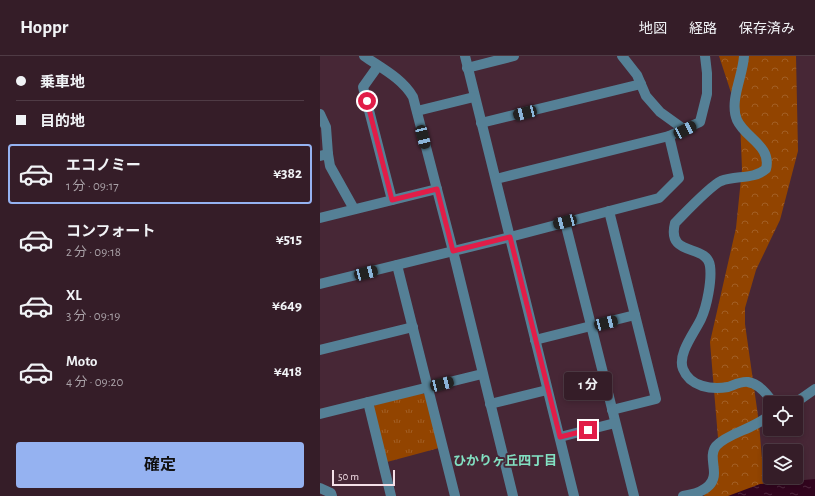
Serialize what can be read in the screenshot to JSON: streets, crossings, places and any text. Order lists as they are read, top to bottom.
{
  "districts": ["ひかりヶ丘四丁目"],
  "scale_bar": "50 m",
  "page": {
    "header": "Hoppr",
    "nav": ["地図", "経路", "保存済み"],
    "banner": ["乗車地", "目的地"],
    "list": [
      {
        "name": "エコノミー",
        "note": "1 分 · 09:17",
        "value": "¥382"
      },
      {
        "name": "コンフォート",
        "note": "2 分 · 09:18",
        "value": "¥515"
      },
      {
        "name": "XL",
        "note": "3 分 · 09:19",
        "value": "¥649"
      },
      {
        "name": "Moto",
        "note": "4 分 · 09:20",
        "value": "¥418"
      }
    ],
    "bubble": "1 分",
    "buttons": "確定",
    "scale": "50 m"
  }
}
